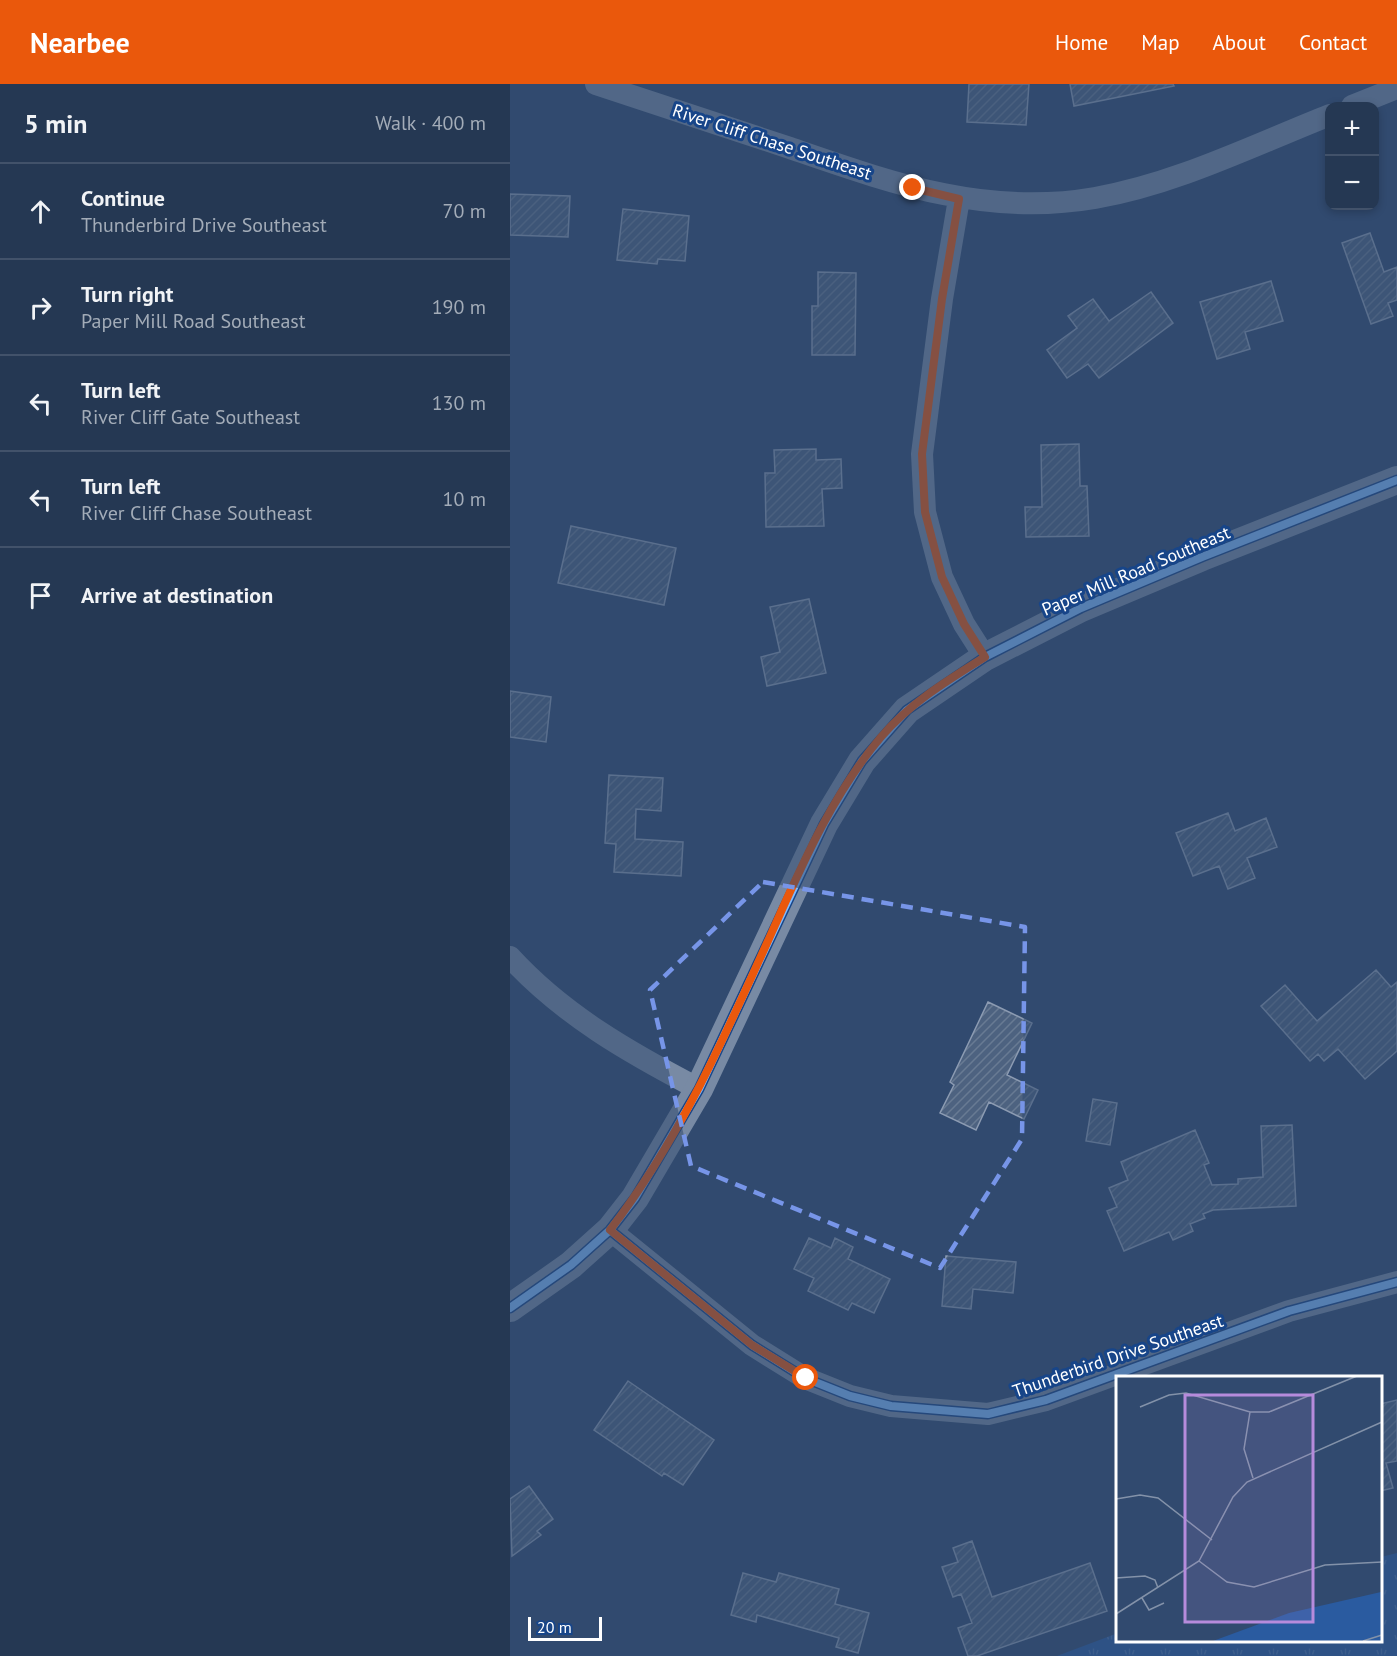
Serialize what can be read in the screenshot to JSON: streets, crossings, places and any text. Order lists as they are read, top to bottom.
{
  "streets": {
    "street": ["River Cliff Chase Southeast", "Paper Mill Road Southeast", "Thunderbird Drive Southeast"]
  },
  "crossings": [
    ["Paper Mill Road Southeast", "Thunderbird Drive Southeast"]
  ],
  "scale_bar": "20 m",
  "page": {
    "header": "Nearbee",
    "nav": [
      "Home",
      "Map",
      "About",
      "Contact"
    ],
    "heading": ["5 min", "Walk · 400 m"],
    "map_buttons": ["+", "−"],
    "list": [
      ["Continue", "Thunderbird Drive Southeast", "70 m"],
      ["Turn right", "Paper Mill Road Southeast", "190 m"],
      ["Turn left", "River Cliff Gate Southeast", "130 m"],
      ["Turn left", "River Cliff Chase Southeast", "10 m"],
      "Arrive at destination"
    ],
    "scale": "20 m"
  }
}
